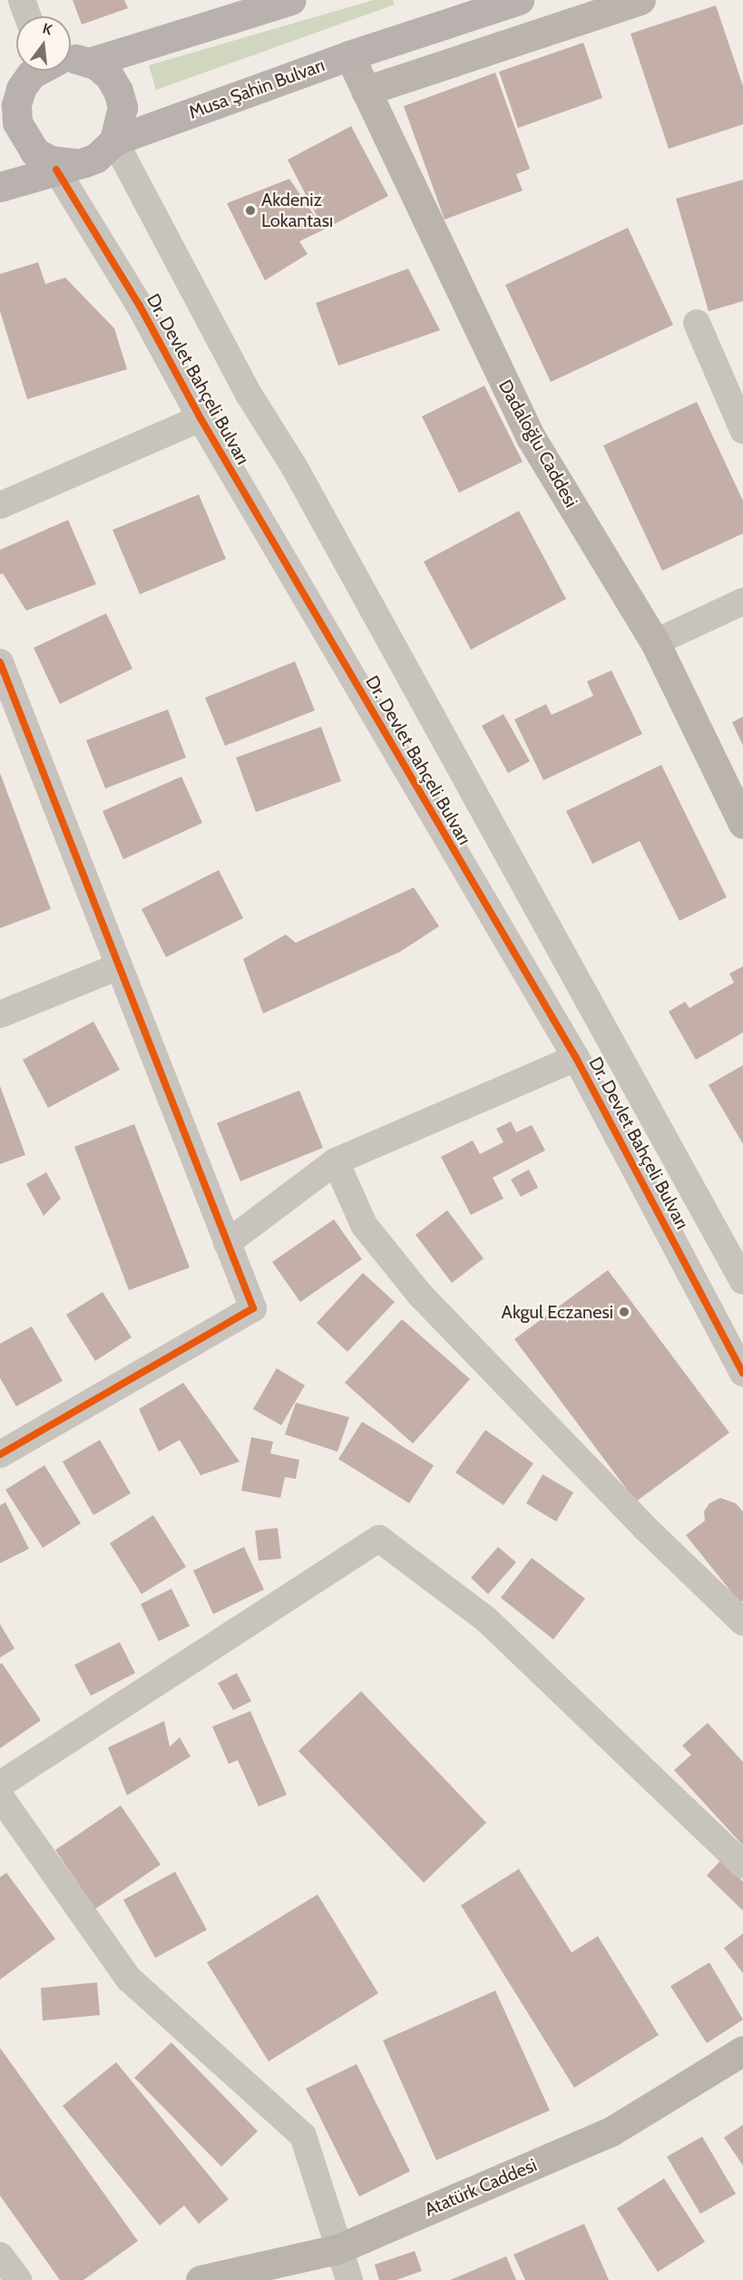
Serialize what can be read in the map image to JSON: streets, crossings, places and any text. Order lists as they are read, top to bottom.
{
  "streets": {
    "main road": ["Musa Şahin Bulvarı"],
    "street": ["Dr. Devlet Bahçeli Bulvarı", "Dadaloğlu Caddesi", "Atatürk Caddesi"]
  },
  "crossings": [
    ["Musa Şahin Bulvarı", "Dr. Devlet Bahçeli Bulvarı"],
    ["Musa Şahin Bulvarı", "Dadaloğlu Caddesi"]
  ],
  "places": ["Akdeniz Lokantası", "Akgul Eczanesi"],
  "north": "top"
}
